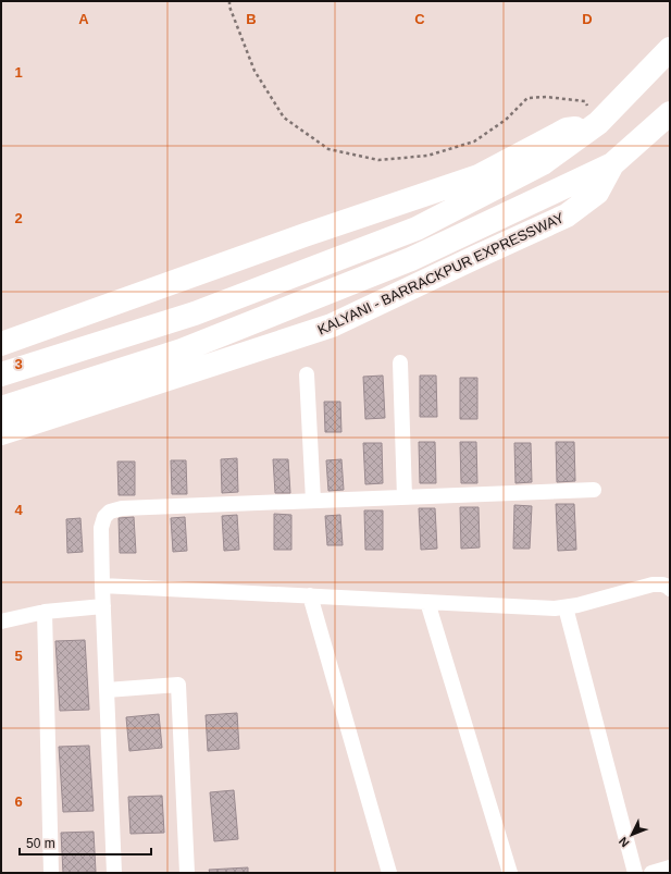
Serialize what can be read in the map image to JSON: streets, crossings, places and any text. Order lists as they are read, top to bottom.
{
  "streets": {
    "highway": ["KALYANI - BARRACKPUR EXPRESSWAY"]
  },
  "scale_bar": "50 m",
  "north": "bottom left",
  "grid": {
    "columns": [
      "A",
      "B",
      "C",
      "D"
    ],
    "rows": [
      "1",
      "2",
      "3",
      "4",
      "5",
      "6"
    ]
  }
}
